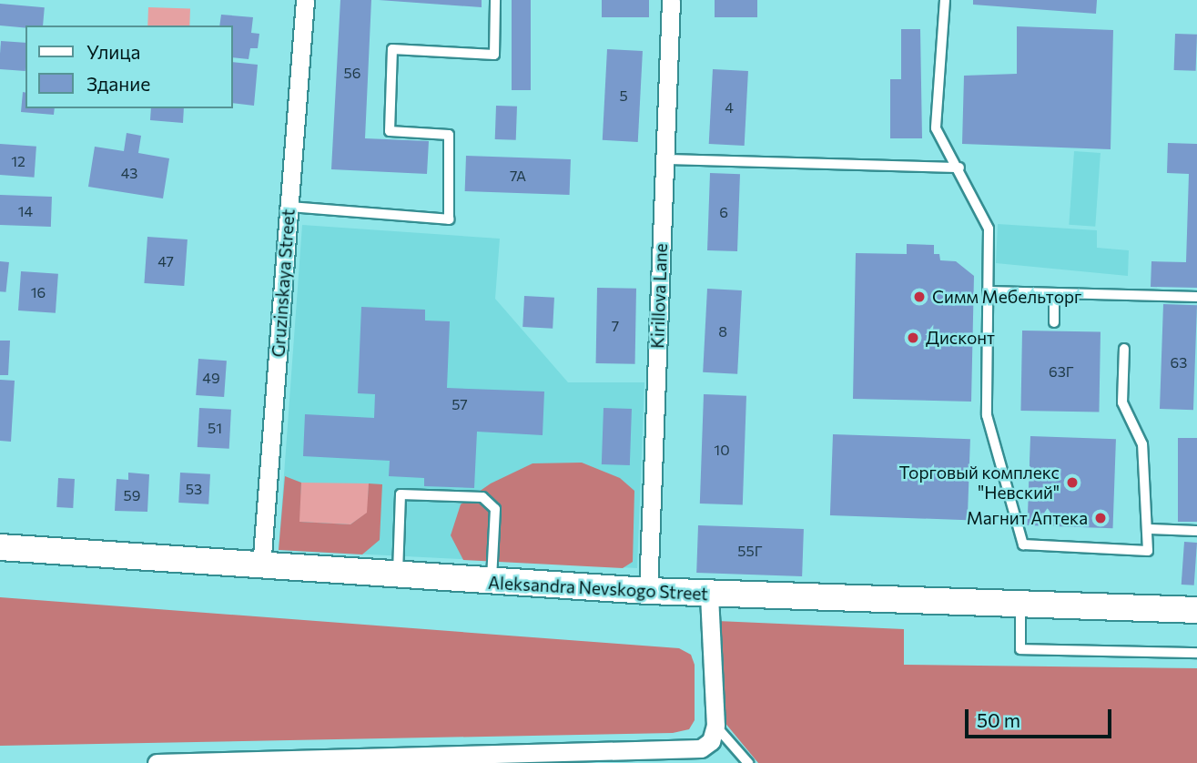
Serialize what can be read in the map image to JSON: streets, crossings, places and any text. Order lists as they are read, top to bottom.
{
  "streets": {
    "main road": ["Aleksandra Nevskogo Street"],
    "street": ["Gruzinskaya Street", "Kirillova Lane"]
  },
  "crossings": [
    ["Gruzinskaya Street", "Aleksandra Nevskogo Street"],
    ["Kirillova Lane", "Aleksandra Nevskogo Street"]
  ],
  "places": [
    "Симм Мебельторг",
    "Дисконт",
    "Торговый комплекс \"Невский\"",
    "Магнит Аптека"
  ],
  "house_numbers": [
    "56",
    "5",
    "4",
    "12",
    "43",
    "7А",
    "14",
    "6",
    "47",
    "16",
    "7",
    "8",
    "63",
    "63Г",
    "49",
    "57",
    "51",
    "10",
    "53",
    "59",
    "55Г"
  ],
  "legend": ["Улица", "Здание"],
  "scale_bar": "50 m"
}
